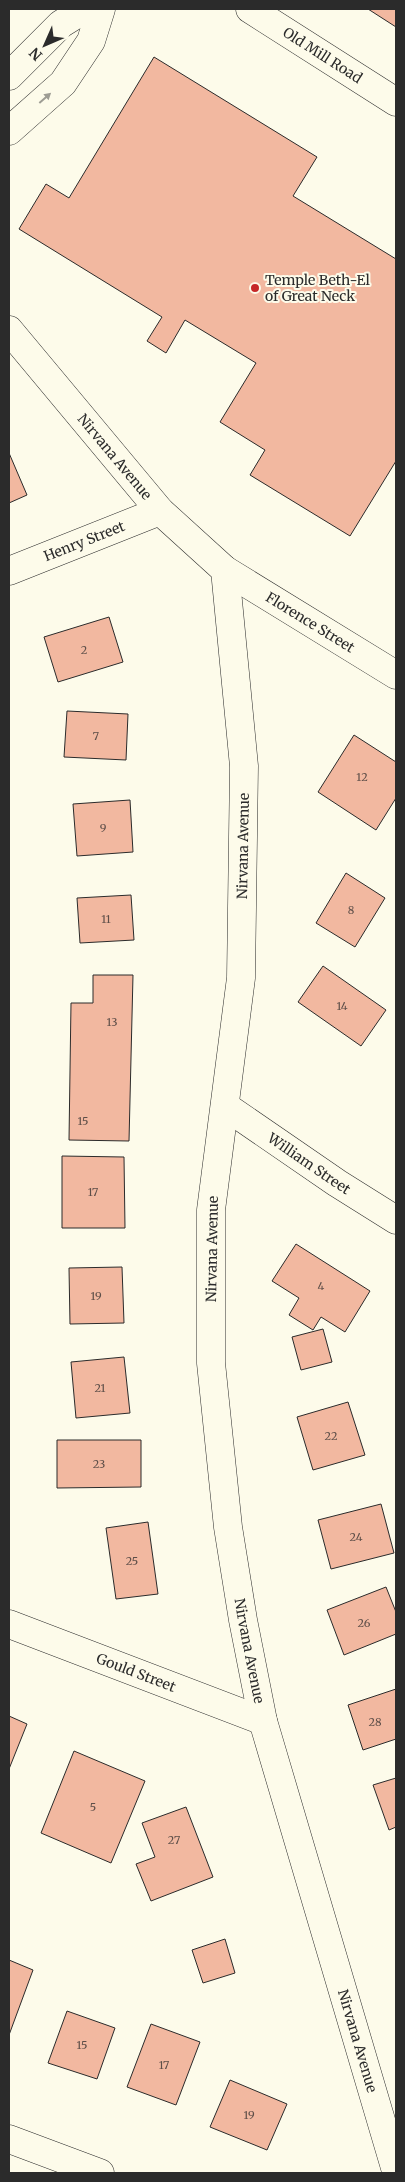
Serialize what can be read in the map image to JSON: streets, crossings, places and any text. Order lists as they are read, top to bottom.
{
  "streets": {
    "street": [
      "Old Mill Road",
      "Nirvana Avenue",
      "Henry Street",
      "Florence Street",
      "William Street",
      "Gould Street"
    ]
  },
  "crossings": [
    ["Nirvana Avenue", "Henry Street"],
    ["Nirvana Avenue", "Florence Street"],
    ["Nirvana Avenue", "William Street"],
    ["Nirvana Avenue", "Gould Street"]
  ],
  "places": ["Temple Beth-El of Great Neck"],
  "house_numbers": [
    "2",
    "7",
    "12",
    "9",
    "8",
    "11",
    "14",
    "13",
    "15",
    "17",
    "4",
    "19",
    "21",
    "22",
    "23",
    "24",
    "25",
    "26",
    "28",
    "5",
    "27",
    "15",
    "17",
    "19"
  ],
  "north": "bottom left"
}
